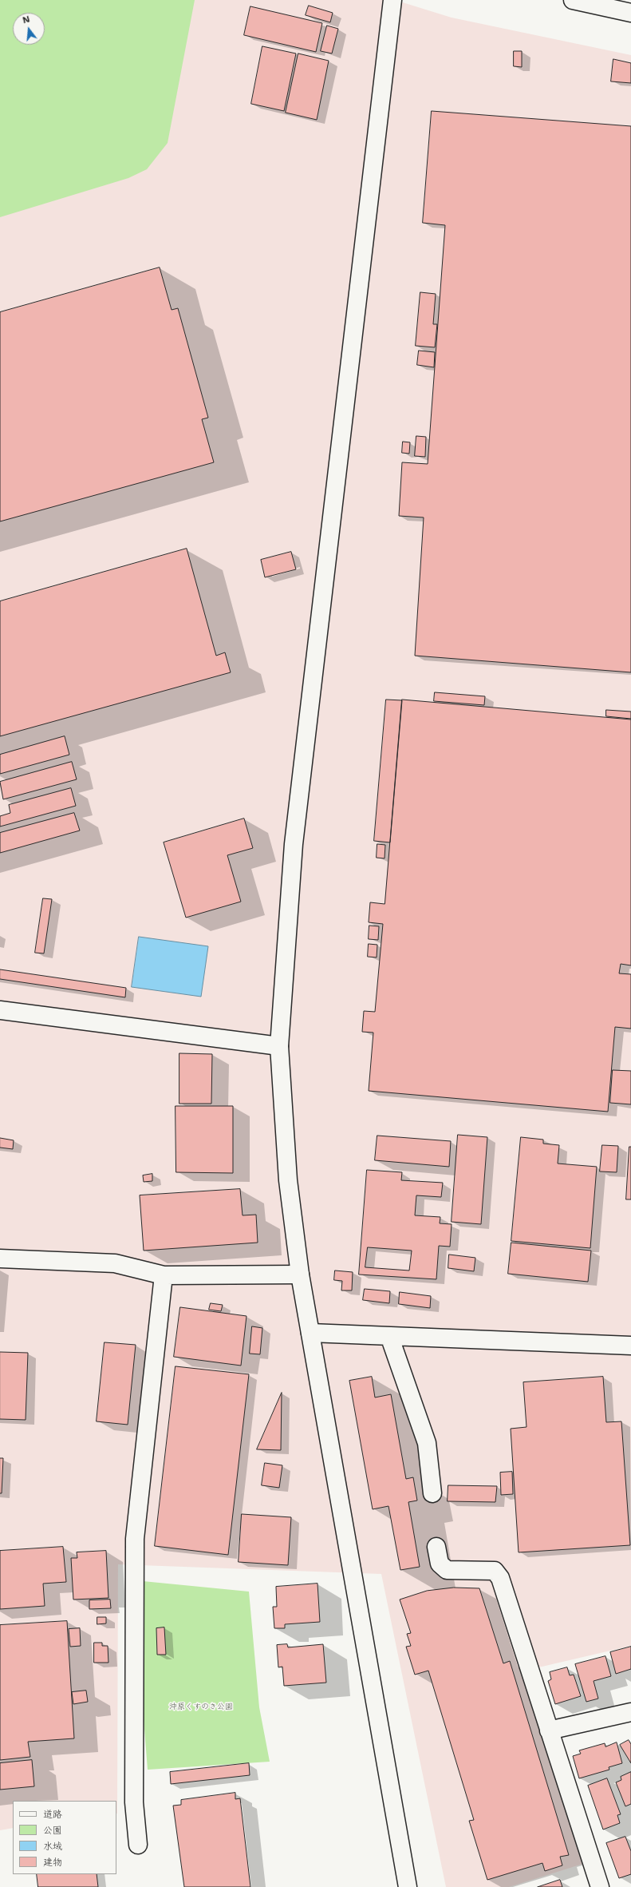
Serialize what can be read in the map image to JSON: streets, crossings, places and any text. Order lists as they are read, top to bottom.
{
  "parks": ["沖原くすのき公園"],
  "legend": [
    "道路",
    "公園",
    "水域",
    "建物"
  ],
  "north": "top"
}
